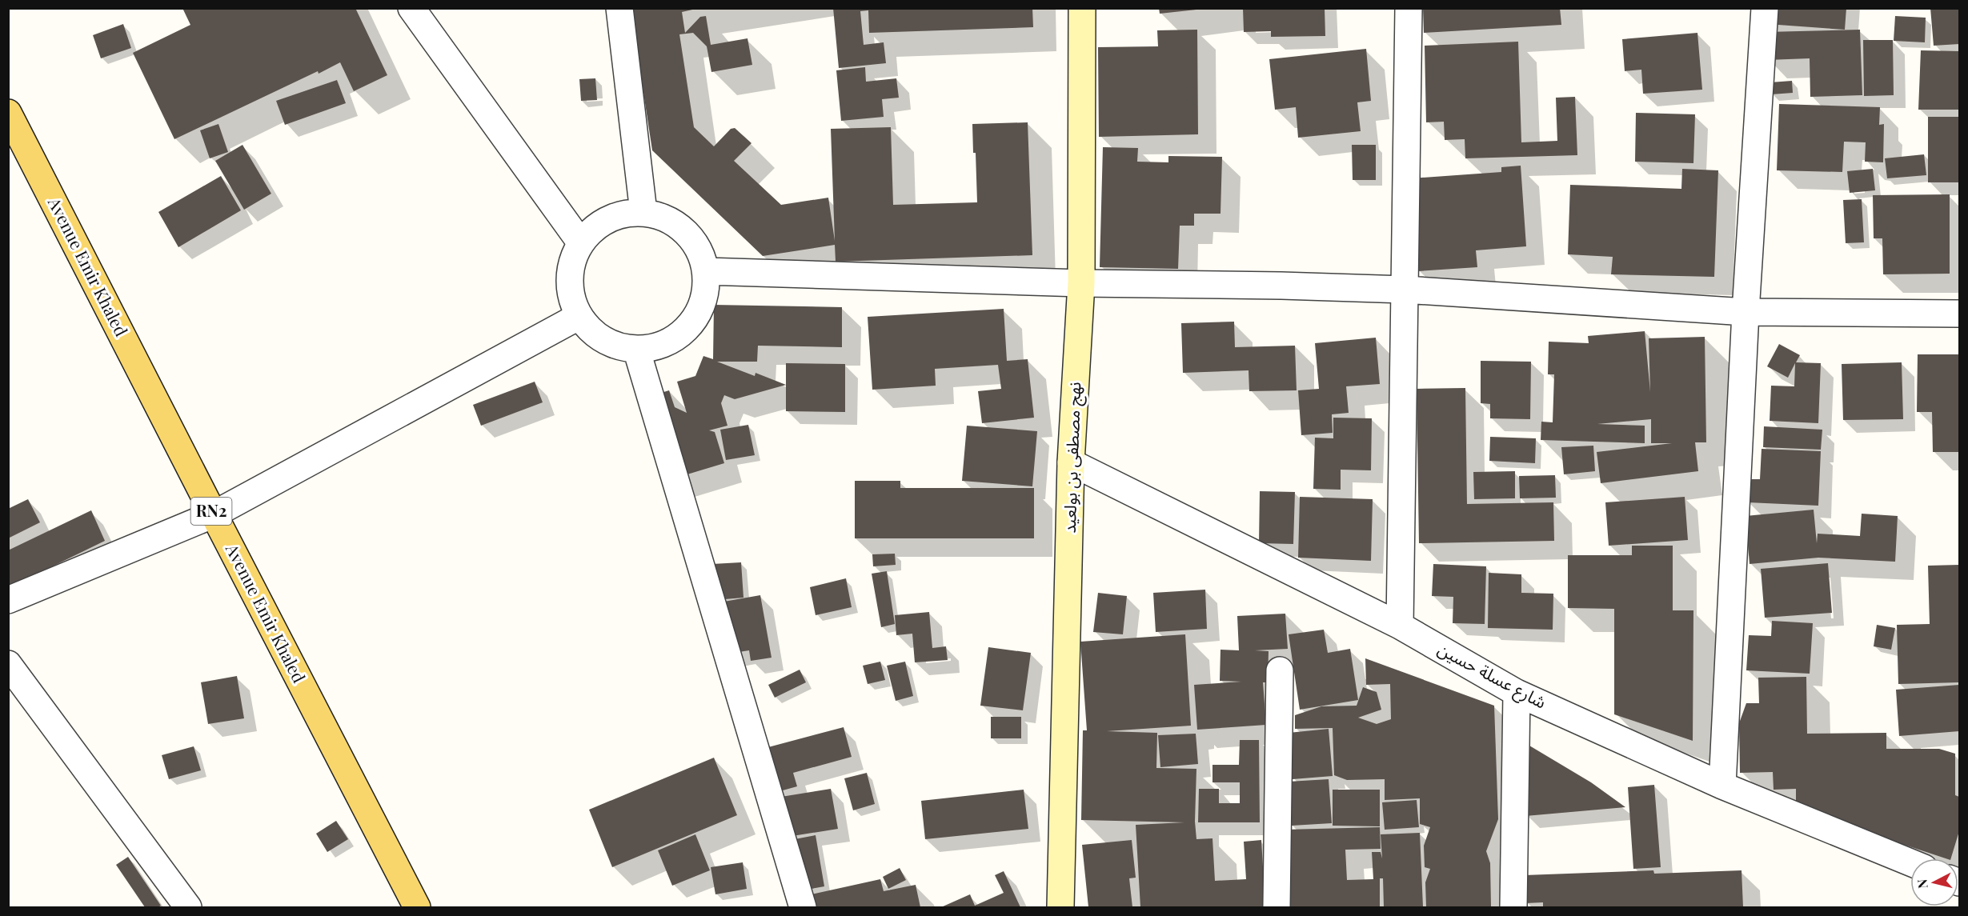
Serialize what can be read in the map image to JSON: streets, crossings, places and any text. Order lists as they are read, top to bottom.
{
  "streets": {
    "main road": ["Avenue Emir Khaled", "نهج مصطفى بن بولعيد", "RN2"],
    "street": ["شارع عسلة حسين"]
  },
  "crossings": [
    ["نهج مصطفى بن بولعيد", "شارع عسلة حسين"]
  ],
  "north": "left"
}
